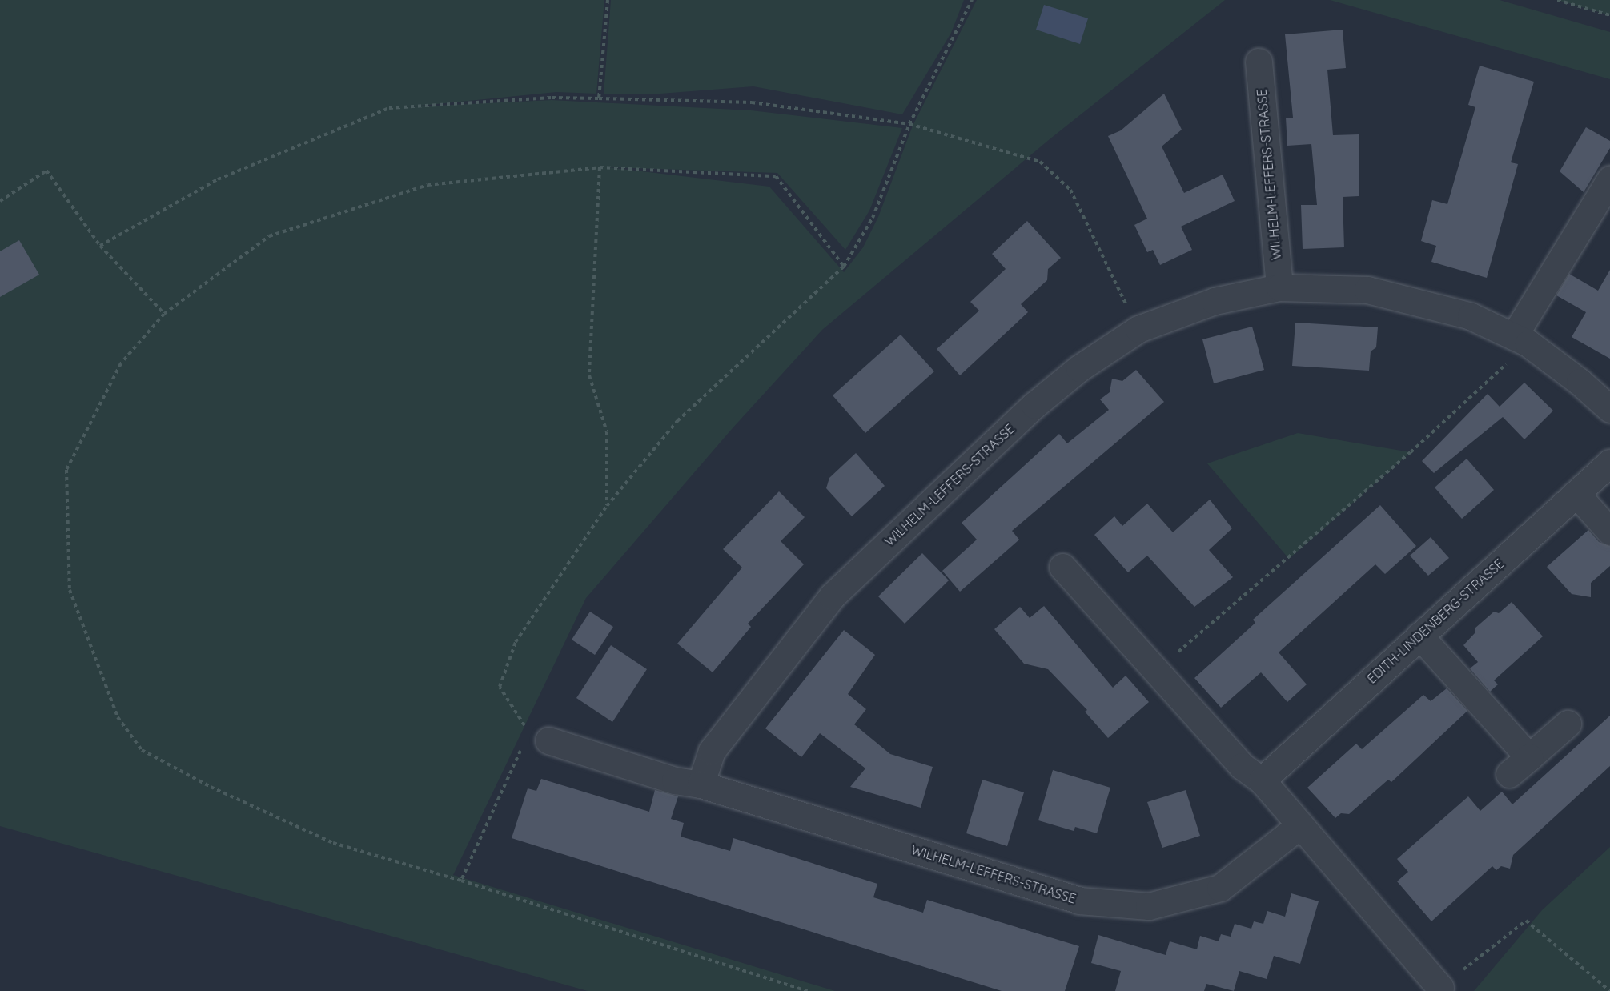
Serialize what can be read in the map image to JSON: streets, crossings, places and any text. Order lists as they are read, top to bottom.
{
  "streets": {
    "street": ["WILHELM-LEFFERS-STRASSE", "EDITH-LINDENBERG-STRASSE"]
  }
}
